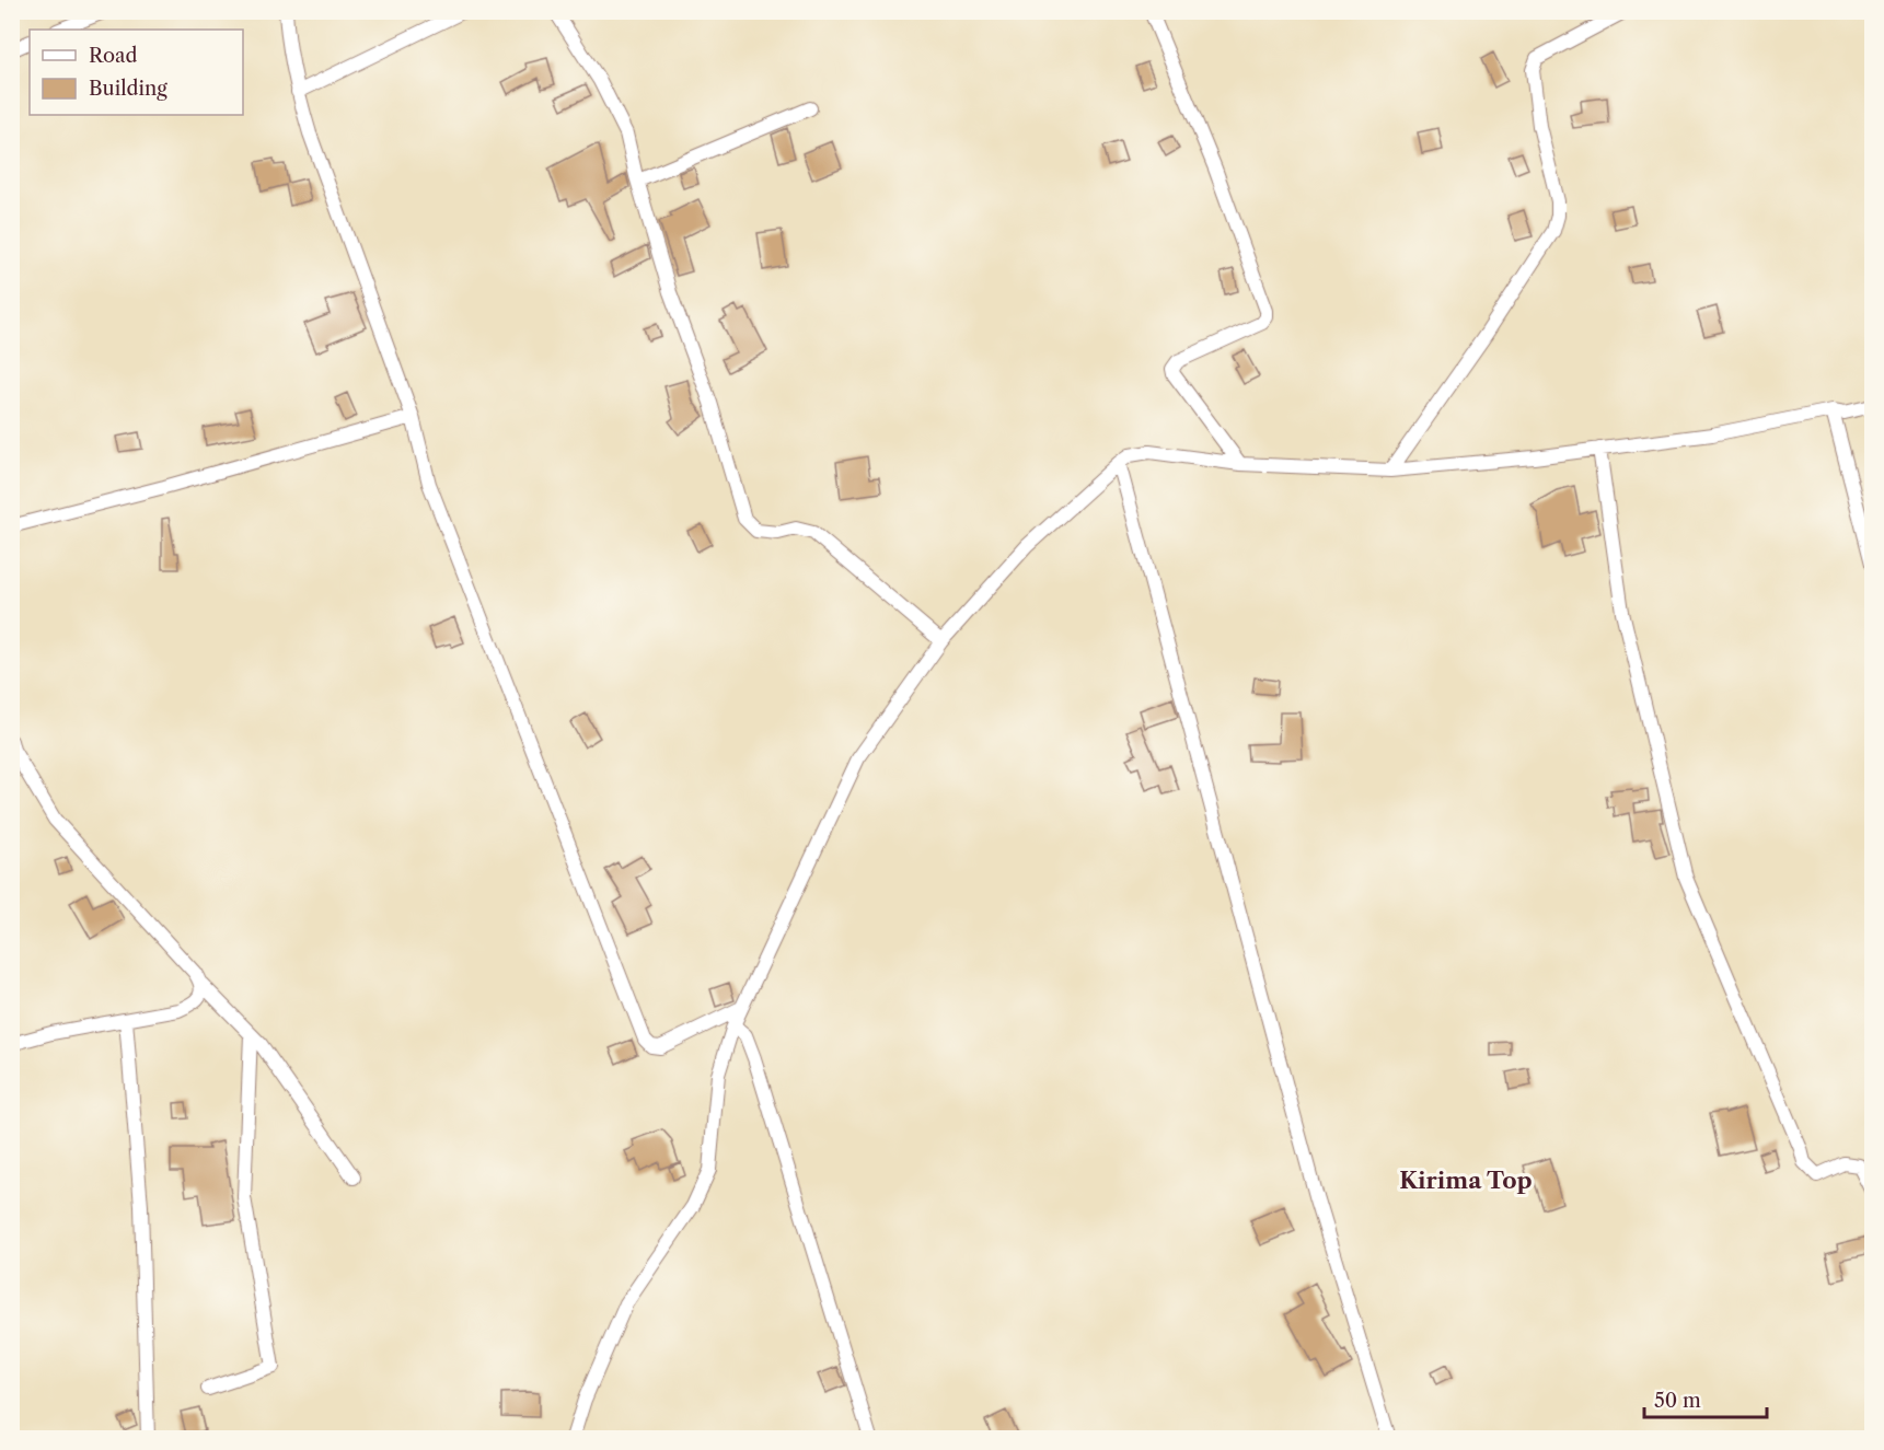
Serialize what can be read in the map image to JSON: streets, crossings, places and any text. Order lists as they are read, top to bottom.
{
  "districts": ["Kirima Top"],
  "legend": ["Road", "Building"],
  "scale_bar": "50 m"
}
